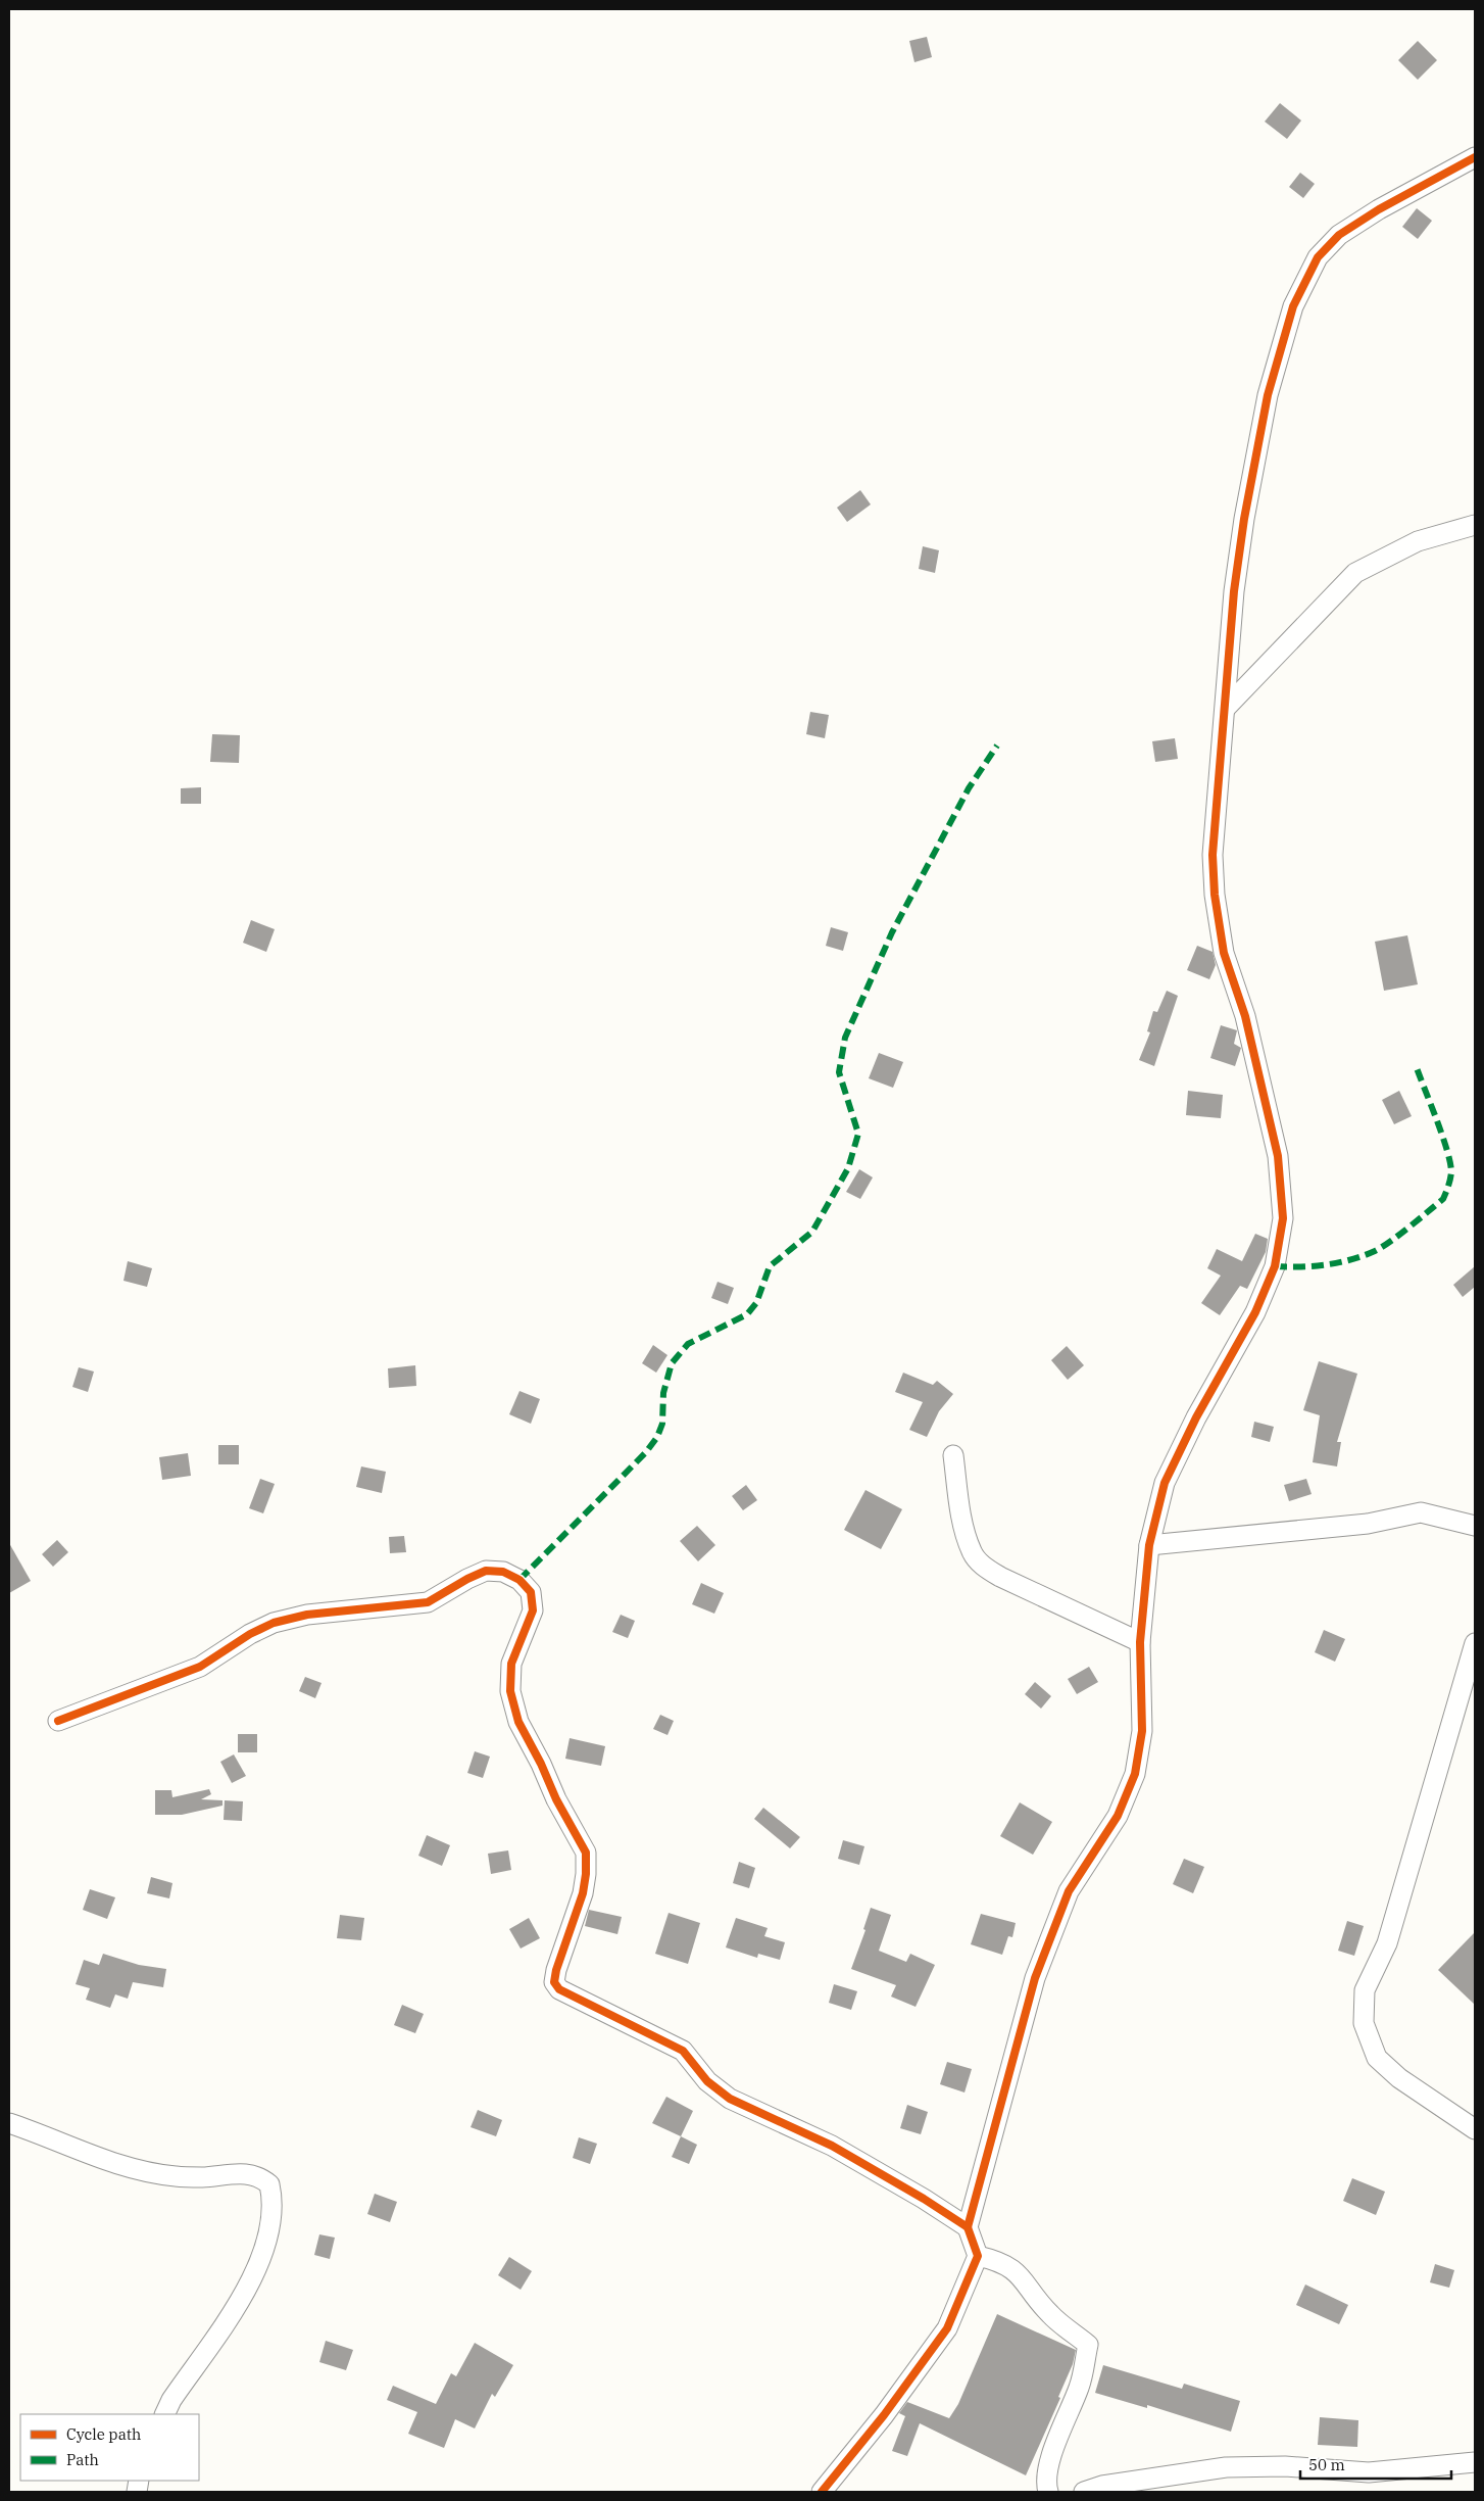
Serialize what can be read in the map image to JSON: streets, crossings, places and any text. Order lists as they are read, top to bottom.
{
  "legend": ["Cycle path", "Path"],
  "scale_bar": "50 m"
}
